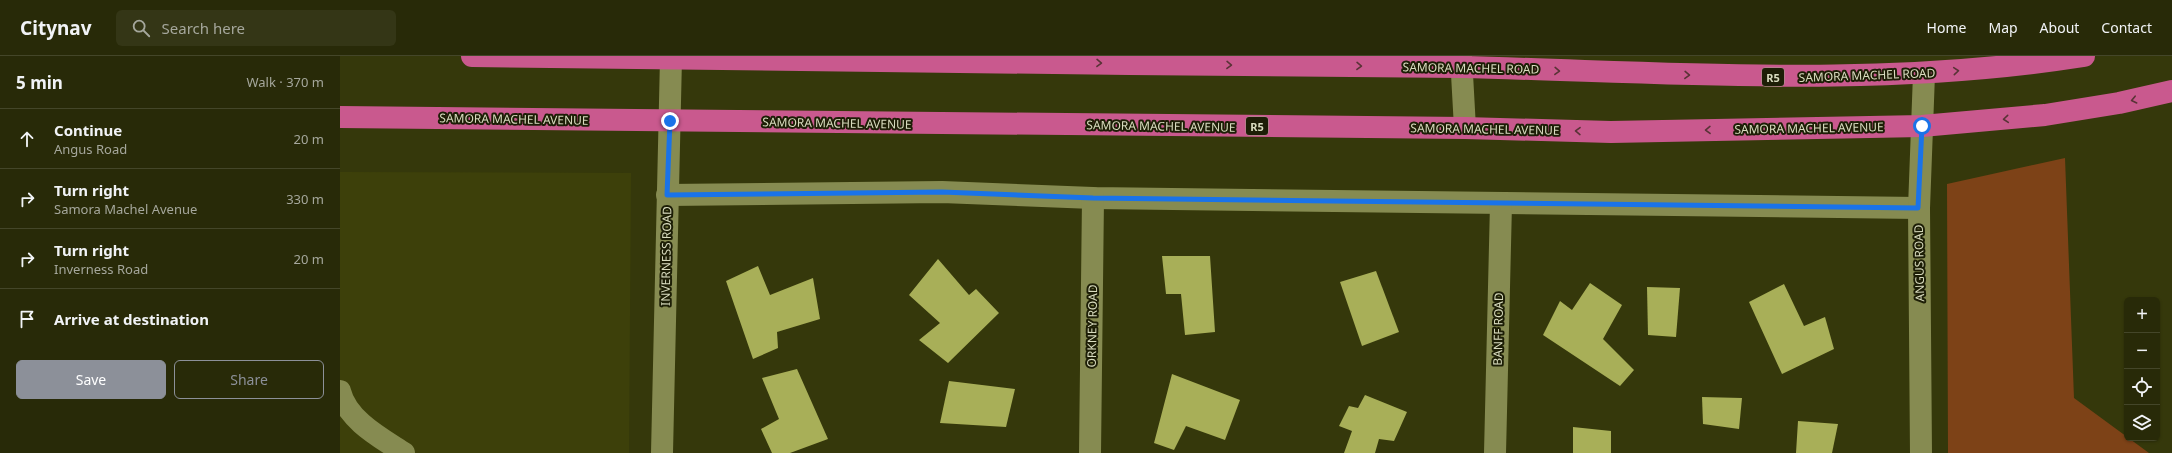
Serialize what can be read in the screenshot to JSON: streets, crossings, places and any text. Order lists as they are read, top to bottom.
{
  "streets": {
    "highway": ["SAMORA MACHEL ROAD", "R5", "SAMORA MACHEL AVENUE"],
    "street": [
      "INVERNESS ROAD",
      "ANGUS ROAD",
      "ORKNEY ROAD",
      "BANFF ROAD"
    ]
  },
  "crossings": [
    ["SAMORA MACHEL ROAD", "INVERNESS ROAD"],
    ["SAMORA MACHEL ROAD", "ANGUS ROAD"],
    ["SAMORA MACHEL AVENUE", "INVERNESS ROAD"],
    ["SAMORA MACHEL AVENUE", "ANGUS ROAD"]
  ],
  "one_way": ["SAMORA MACHEL ROAD", "SAMORA MACHEL AVENUE"],
  "page": {
    "header": "Citynav",
    "search": "Search here",
    "nav": [
      "Home",
      "Map",
      "About",
      "Contact"
    ],
    "heading": ["5 min", "Walk · 370 m"],
    "list": [
      ["Continue", "Angus Road", "20 m"],
      ["Turn right", "Samora Machel Avenue", "330 m"],
      ["Turn right", "Inverness Road", "20 m"],
      "Arrive at destination"
    ],
    "map_buttons": ["+", "−"],
    "buttons": ["Save", "Share"]
  }
}
